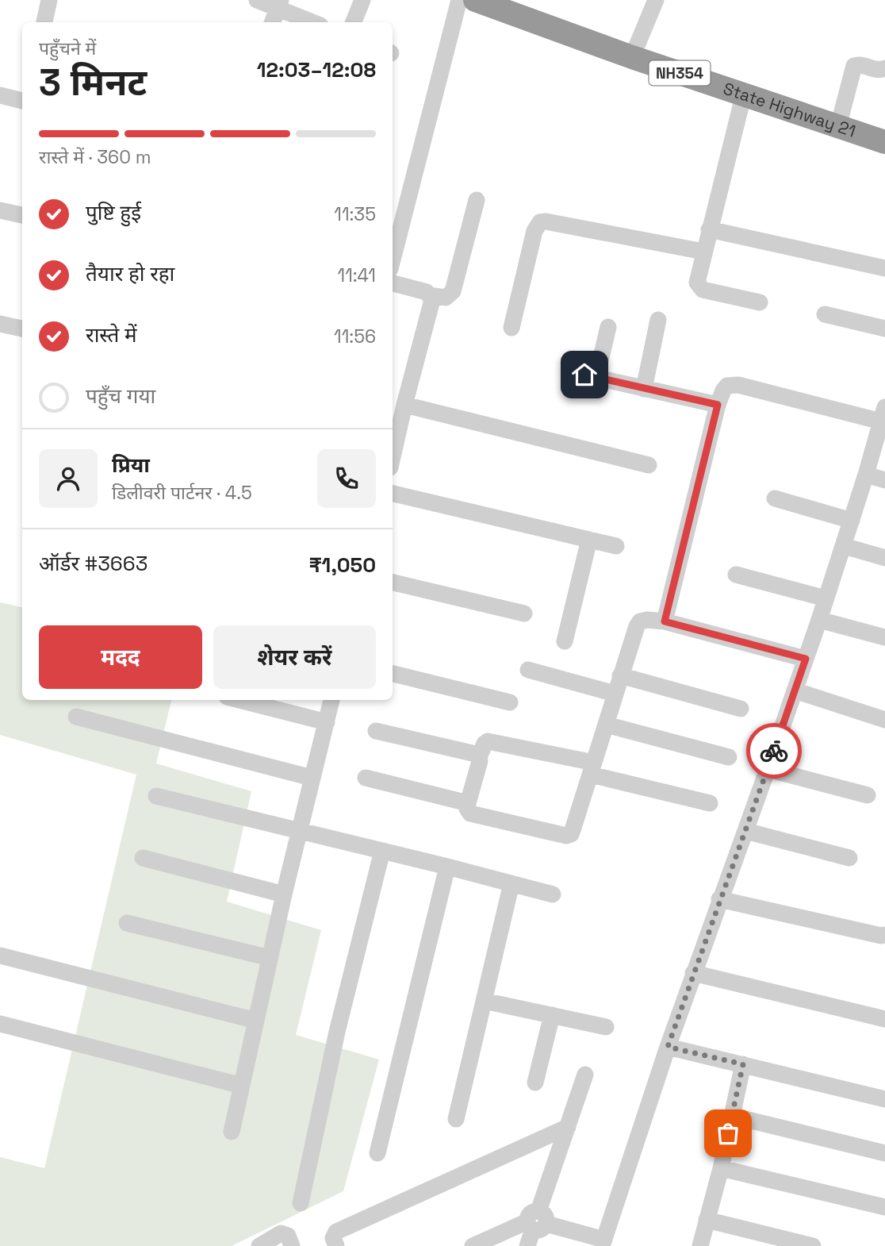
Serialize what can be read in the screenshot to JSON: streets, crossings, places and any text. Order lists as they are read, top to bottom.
{
  "streets": {
    "highway": ["NH354", "State Highway 21"]
  },
  "page": {
    "heading": ["3 मिनट", "पहुँचने में", "12:03–12:08"],
    "panel": [
      "प्रिया",
      "डिलीवरी पार्टनर · 4.5",
      "ऑर्डर #3663",
      "₹1,050"
    ],
    "bar": "रास्ते में · 360 m",
    "list": [
      ["पुष्टि हुई", "11:35"],
      ["तैयार हो रहा", "11:41"],
      ["रास्ते में", "11:56"],
      "पहुँच गया"
    ],
    "buttons": ["मदद", "शेयर करें"]
  }
}
